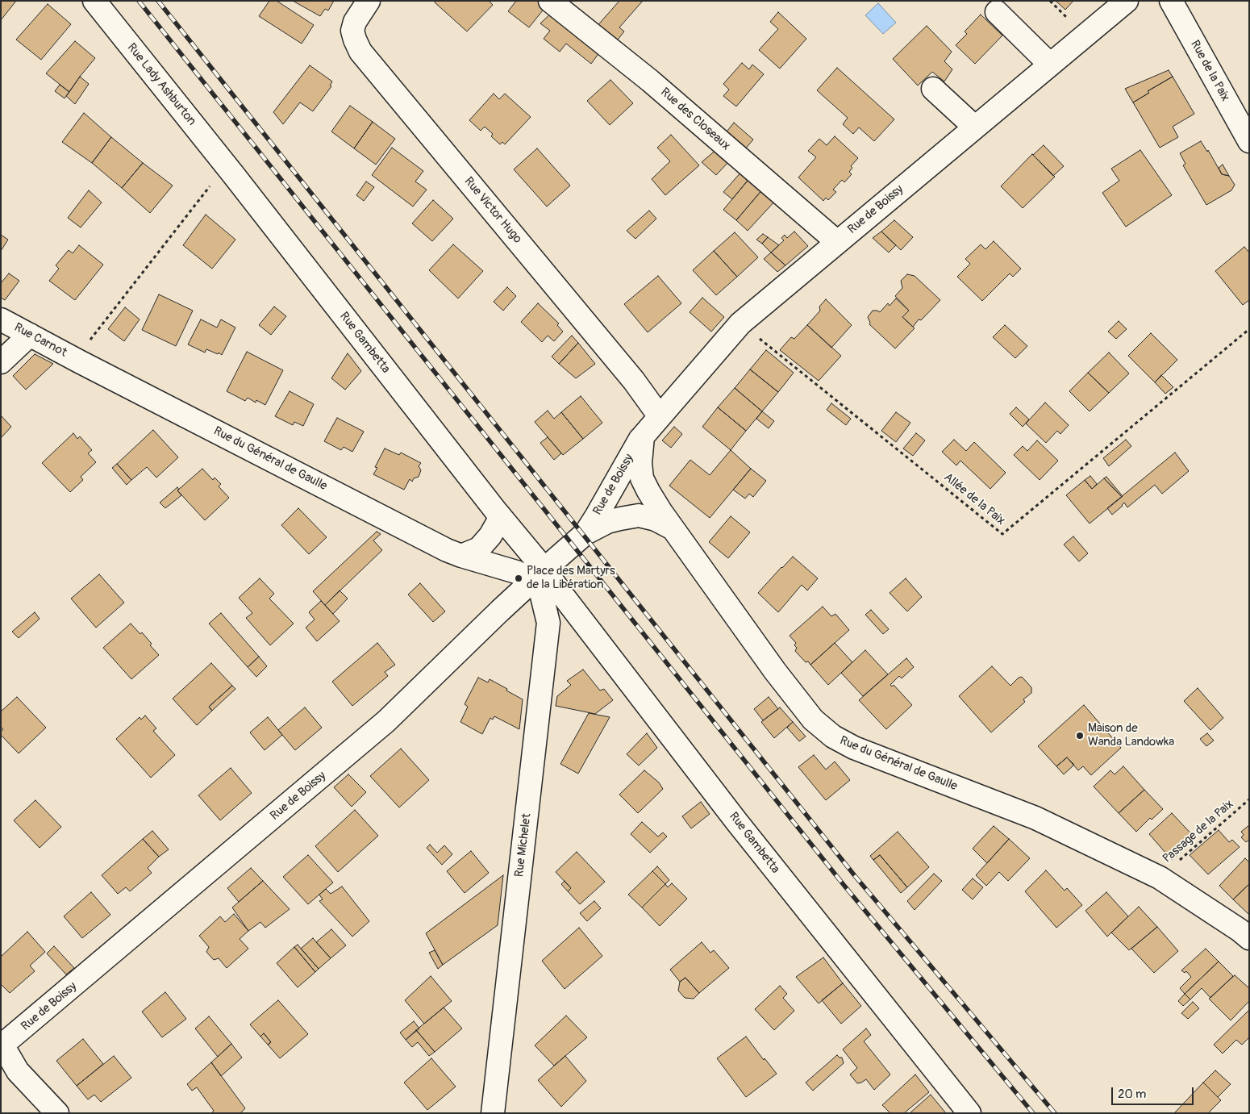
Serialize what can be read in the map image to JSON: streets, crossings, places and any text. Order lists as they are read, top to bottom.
{
  "streets": {
    "street": [
      "Rue de la Paix",
      "Rue Lady Ashburton",
      "Rue des Closeaux",
      "Rue de Boissy",
      "Rue Victor Hugo",
      "Rue Carnot",
      "Rue Gambetta",
      "Rue du Général de Gaulle",
      "Rue Michelet"
    ],
    "path": ["Allée de la Paix", "Passage de la Paix"]
  },
  "crossings": [
    ["Rue Lady Ashburton", "Rue Gambetta"],
    ["Rue des Closeaux", "Rue de Boissy"],
    ["Rue de Boissy", "Rue Victor Hugo"],
    ["Rue de Boissy", "Rue Gambetta"],
    ["Rue de Boissy", "Rue du Général de Gaulle"],
    ["Rue de Boissy", "Allée de la Paix"],
    ["Rue de Boissy", "Rue Michelet"],
    ["Rue Carnot", "Rue du Général de Gaulle"],
    ["Rue Gambetta", "Rue Michelet"],
    ["Rue du Général de Gaulle", "Passage de la Paix"]
  ],
  "places": ["Place des Martyrs de la Libération", "Maison de Wanda Landowka"],
  "scale_bar": "20 m"
}
